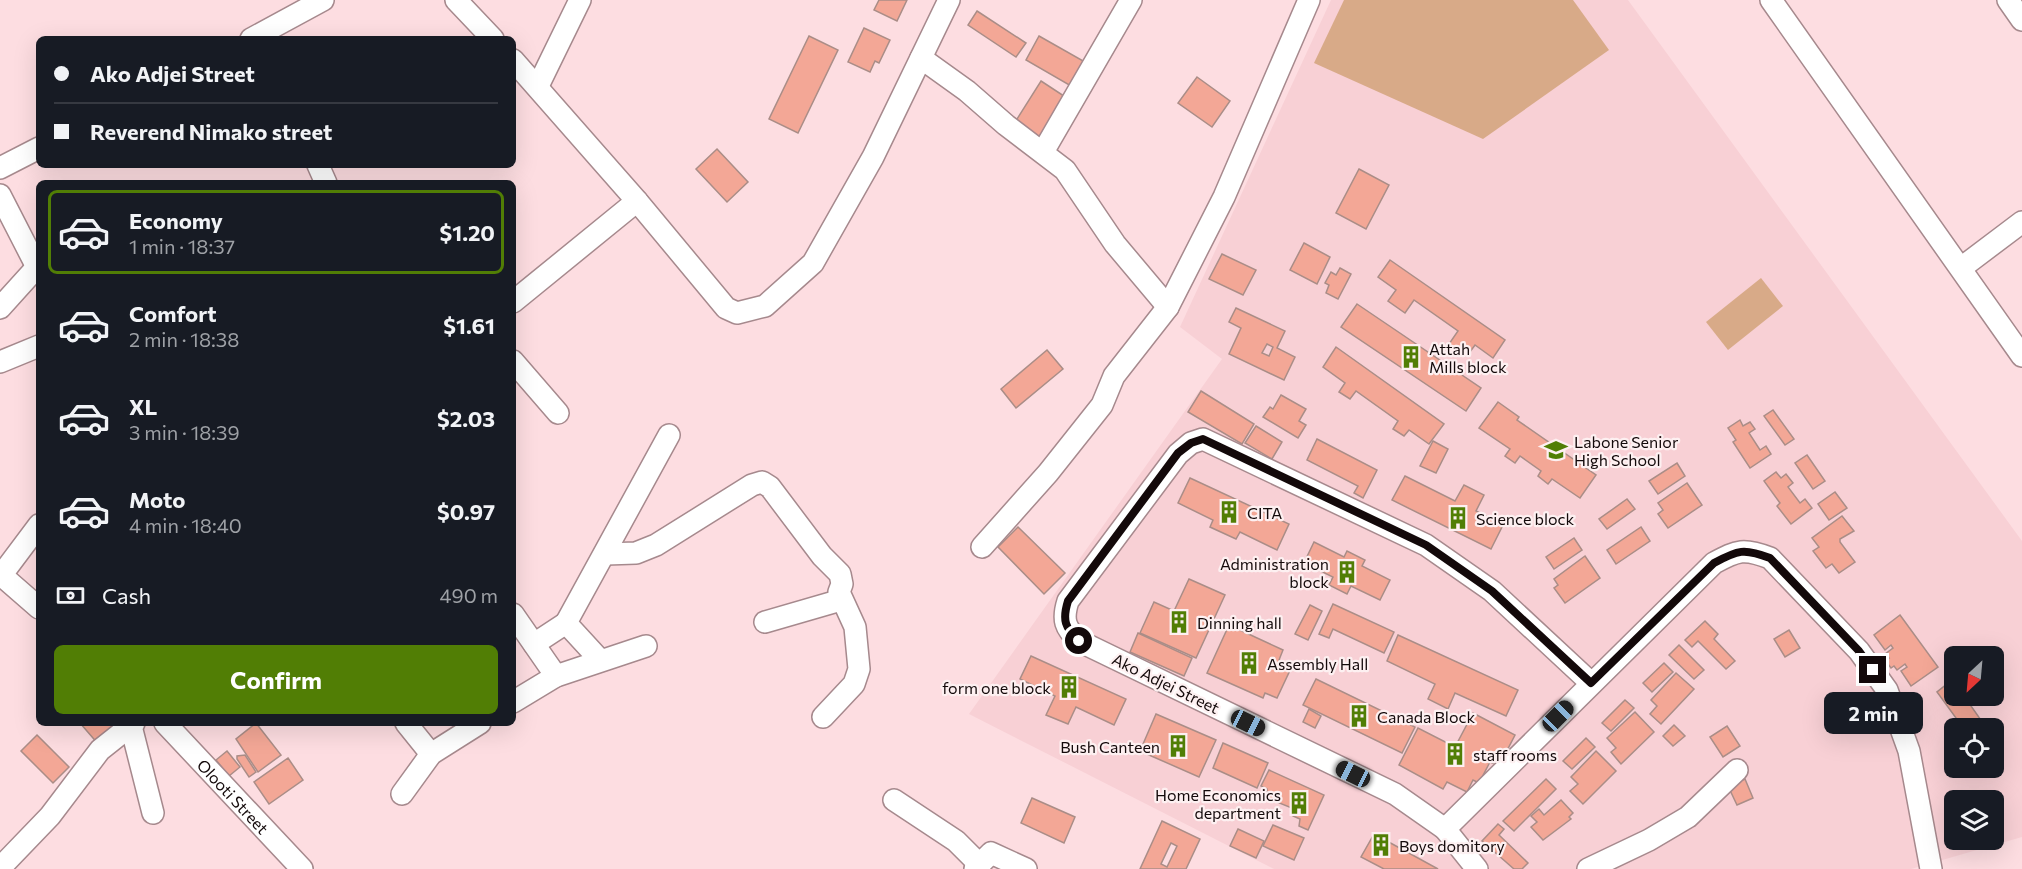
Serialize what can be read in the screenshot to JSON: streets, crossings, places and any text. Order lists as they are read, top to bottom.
{
  "streets": {
    "street": ["Ako Adjei Street", "Olooti Street"]
  },
  "places": {
    "building": [
      "Attah Mills block",
      "CITA",
      "Science block",
      "Administration block",
      "Dinning hall",
      "Assembly Hall",
      "form one block",
      "Canada Block",
      "Bush Canteen",
      "staff rooms",
      "Home Economics department",
      "Boys domitory"
    ],
    "school or university": ["Labone Senior High School"]
  },
  "north": "bottom left",
  "page": {
    "banner": ["Ako Adjei Street", "Reverend Nimako street"],
    "list": [
      {
        "name": "Economy",
        "note": "1 min · 18:37",
        "value": "$1.20"
      },
      {
        "name": "Comfort",
        "note": "2 min · 18:38",
        "value": "$1.61"
      },
      {
        "name": "XL",
        "note": "3 min · 18:39",
        "value": "$2.03"
      },
      {
        "name": "Moto",
        "note": "4 min · 18:40",
        "value": "$0.97"
      }
    ],
    "pay": ["Cash", "490 m"],
    "buttons": "Confirm",
    "bubble": "2 min"
  }
}
